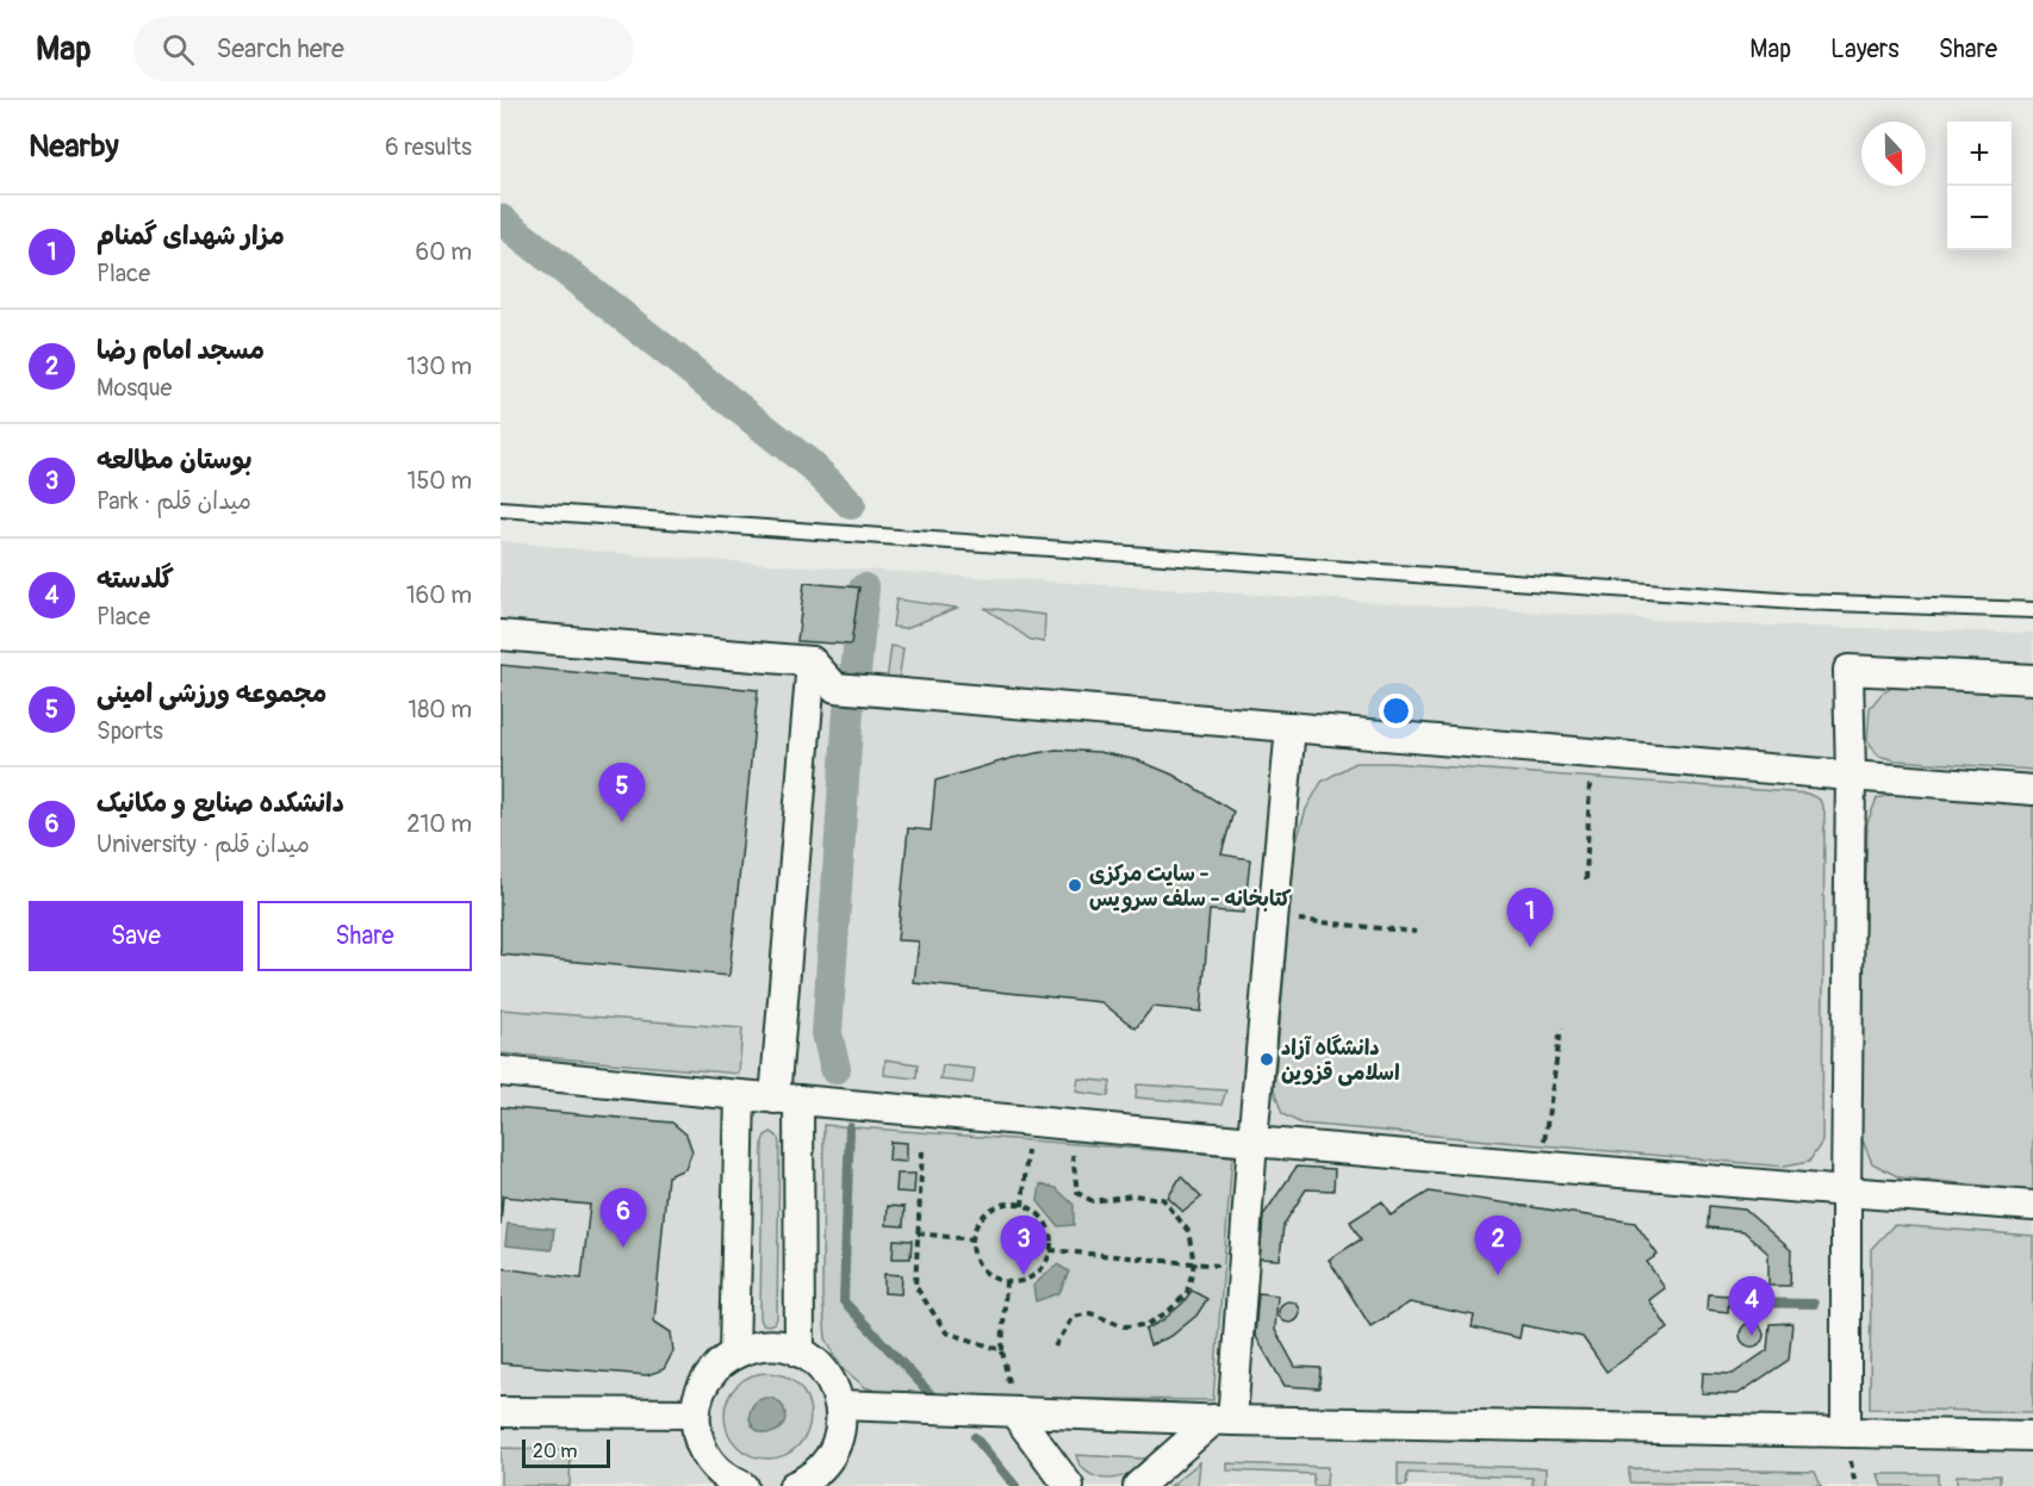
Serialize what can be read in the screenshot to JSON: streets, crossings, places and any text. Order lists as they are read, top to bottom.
{
  "places": ["سایت مرکزی - کتابخانه - سلف سرویس", "دانشگاه آزاد اسلامی قزوین"],
  "scale_bar": "20 m",
  "north": "bottom",
  "page": {
    "header": "Map",
    "search": "Search here",
    "nav": ["Map", "Layers", "Share"],
    "heading": ["Nearby", "6 results"],
    "map_buttons": ["+", "−"],
    "list": [
      {
        "mark": "1",
        "name": "مزار شهدای گمنام",
        "note": "Place",
        "value": "60 m"
      },
      {
        "mark": "2",
        "name": "مسجد امام رضا",
        "note": "Mosque",
        "value": "130 m"
      },
      {
        "mark": "3",
        "name": "بوستان مطالعه",
        "note": "Park · میدان قلم",
        "value": "150 m"
      },
      {
        "mark": "4",
        "name": "گلدسته",
        "note": "Place",
        "value": "160 m"
      },
      {
        "mark": "5",
        "name": "مجموعه ورزشی امینی",
        "note": "Sports",
        "value": "180 m"
      },
      {
        "mark": "6",
        "name": "دانشکده صنایع و مکانیک",
        "note": "University · میدان قلم",
        "value": "210 m"
      }
    ],
    "pins": [
      "5",
      "1",
      "6",
      "2",
      "3",
      "4"
    ],
    "buttons": ["Save", "Share"],
    "scale": "20 m"
  }
}
